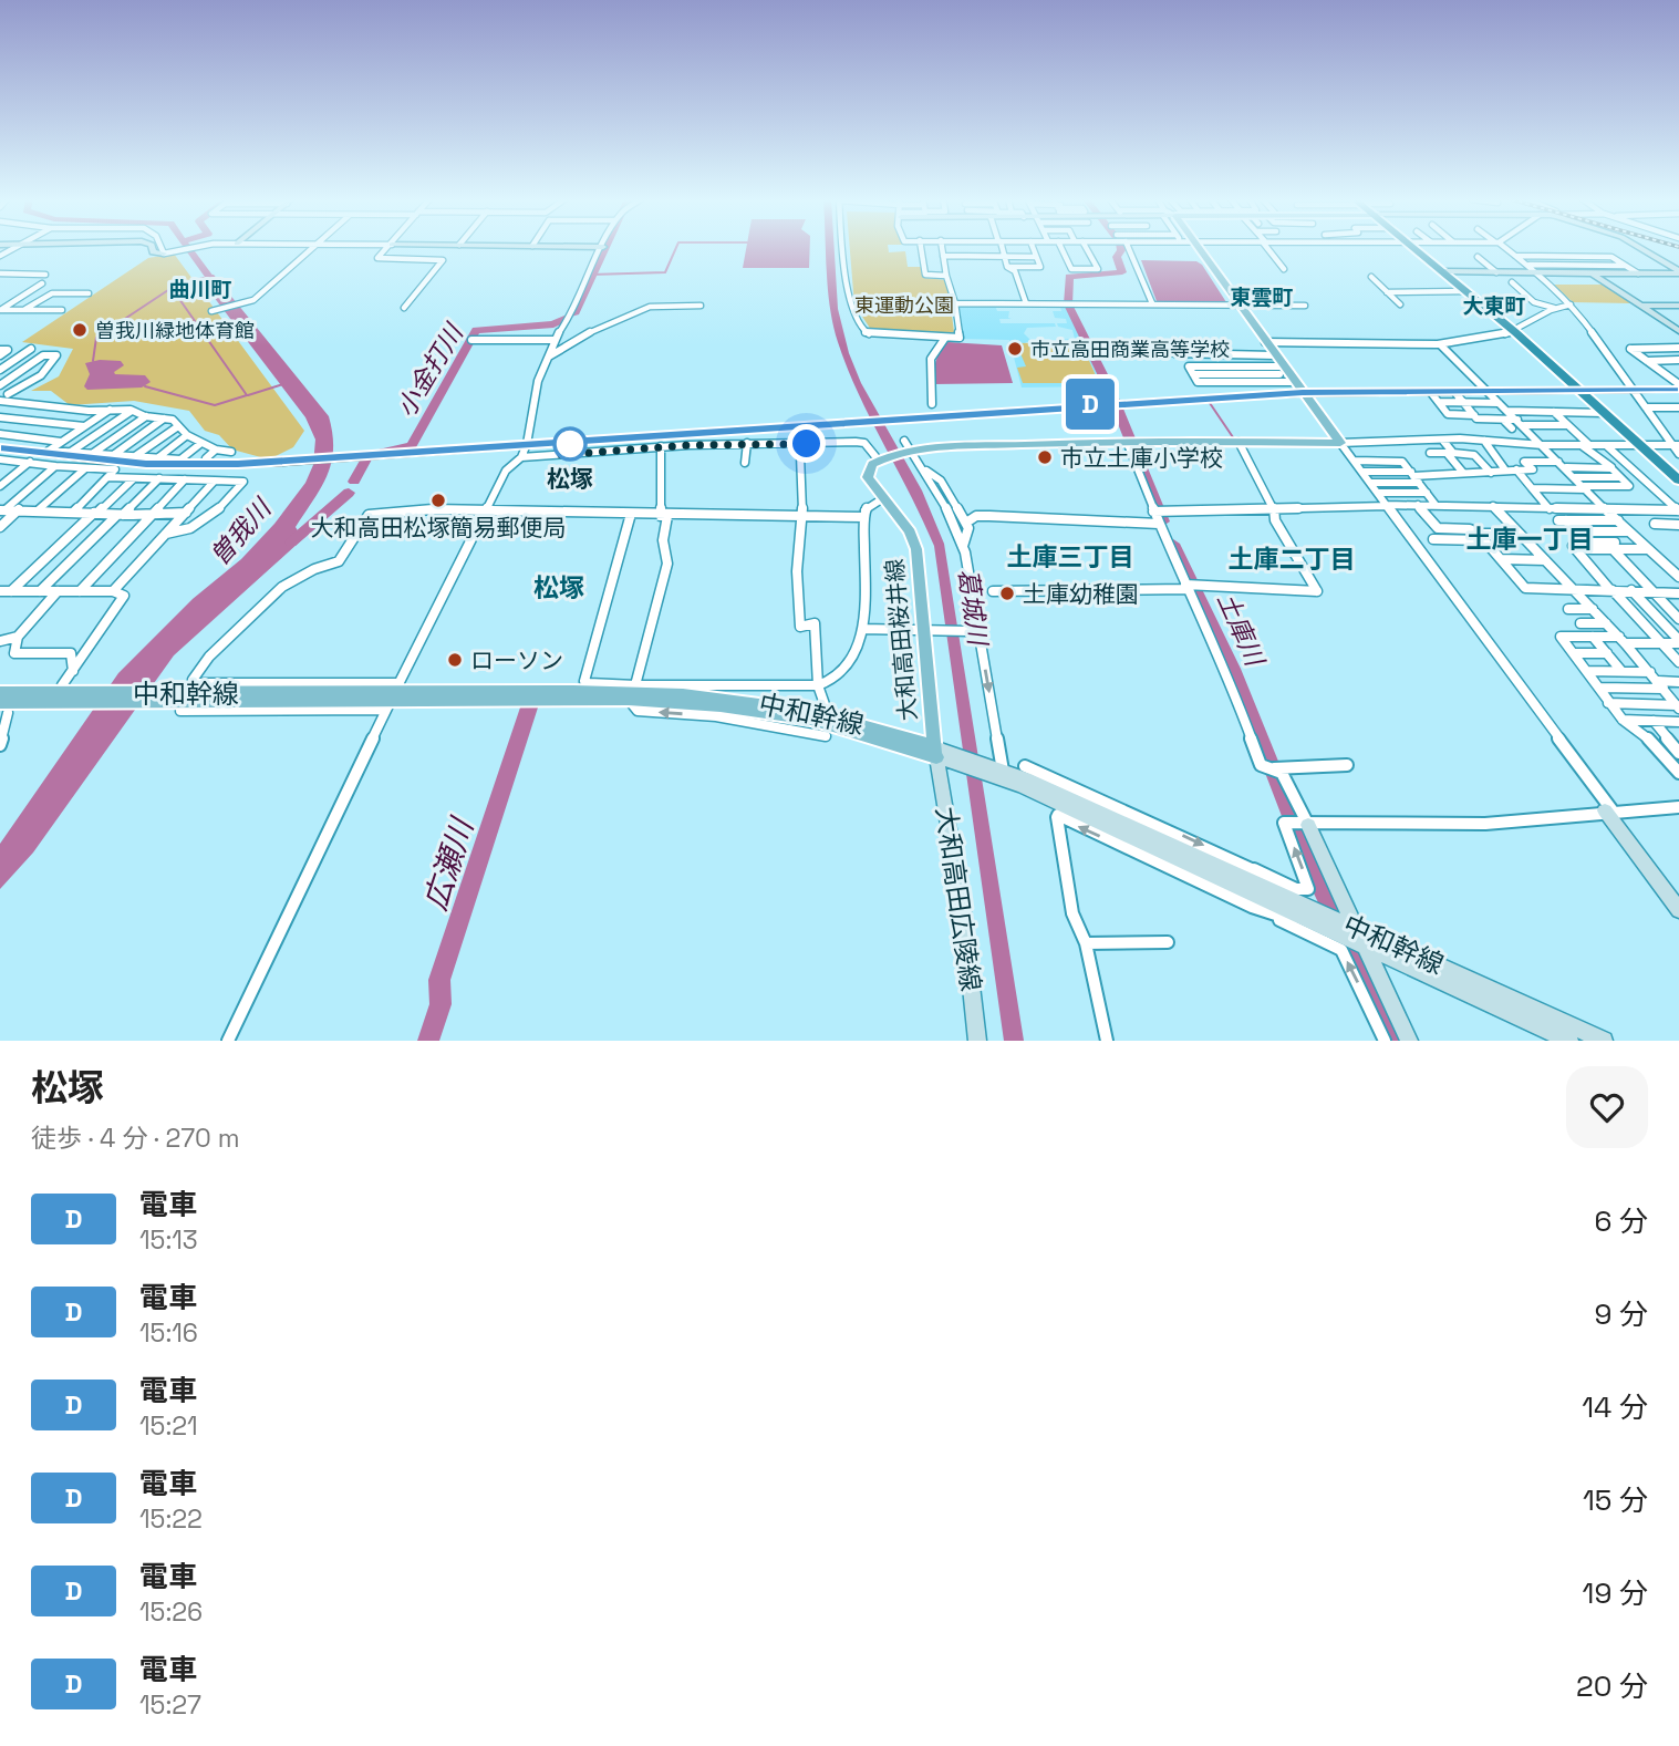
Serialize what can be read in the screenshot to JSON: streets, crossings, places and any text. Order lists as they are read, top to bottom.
{
  "streets": {
    "main road": ["大和高田桜井線", "中和幹線"],
    "street": ["大和高田広陵線"]
  },
  "crossings": [
    ["大和高田桜井線", "中和幹線"],
    ["大和高田桜井線", "大和高田広陵線"],
    ["中和幹線", "大和高田広陵線"]
  ],
  "districts": [
    "曲川町",
    "東雲町",
    "大東町",
    "土庫一丁目",
    "土庫三丁目",
    "土庫二丁目",
    "松塚"
  ],
  "water": [
    "小金打川",
    "曽我川",
    "葛城川",
    "土庫川",
    "広瀬川"
  ],
  "parks": ["東運動公園"],
  "places": [
    "曽我川緑地体育館",
    "市立高田商業高等学校",
    "松塚",
    "市立土庫小学校",
    "大和高田松塚簡易郵便局",
    "土庫幼稚園",
    "ローソン"
  ],
  "page": {
    "on_map": "D",
    "heading": ["松塚", "徒歩 · 4 分 · 270 m"],
    "list": [
      {
        "mark": "D",
        "name": "電車",
        "note": "15:13",
        "value": "6 分"
      },
      {
        "mark": "D",
        "name": "電車",
        "note": "15:16",
        "value": "9 分"
      },
      {
        "mark": "D",
        "name": "電車",
        "note": "15:21",
        "value": "14 分"
      },
      {
        "mark": "D",
        "name": "電車",
        "note": "15:22",
        "value": "15 分"
      },
      {
        "mark": "D",
        "name": "電車",
        "note": "15:26",
        "value": "19 分"
      },
      {
        "mark": "D",
        "name": "電車",
        "note": "15:27",
        "value": "20 分"
      }
    ]
  }
}
